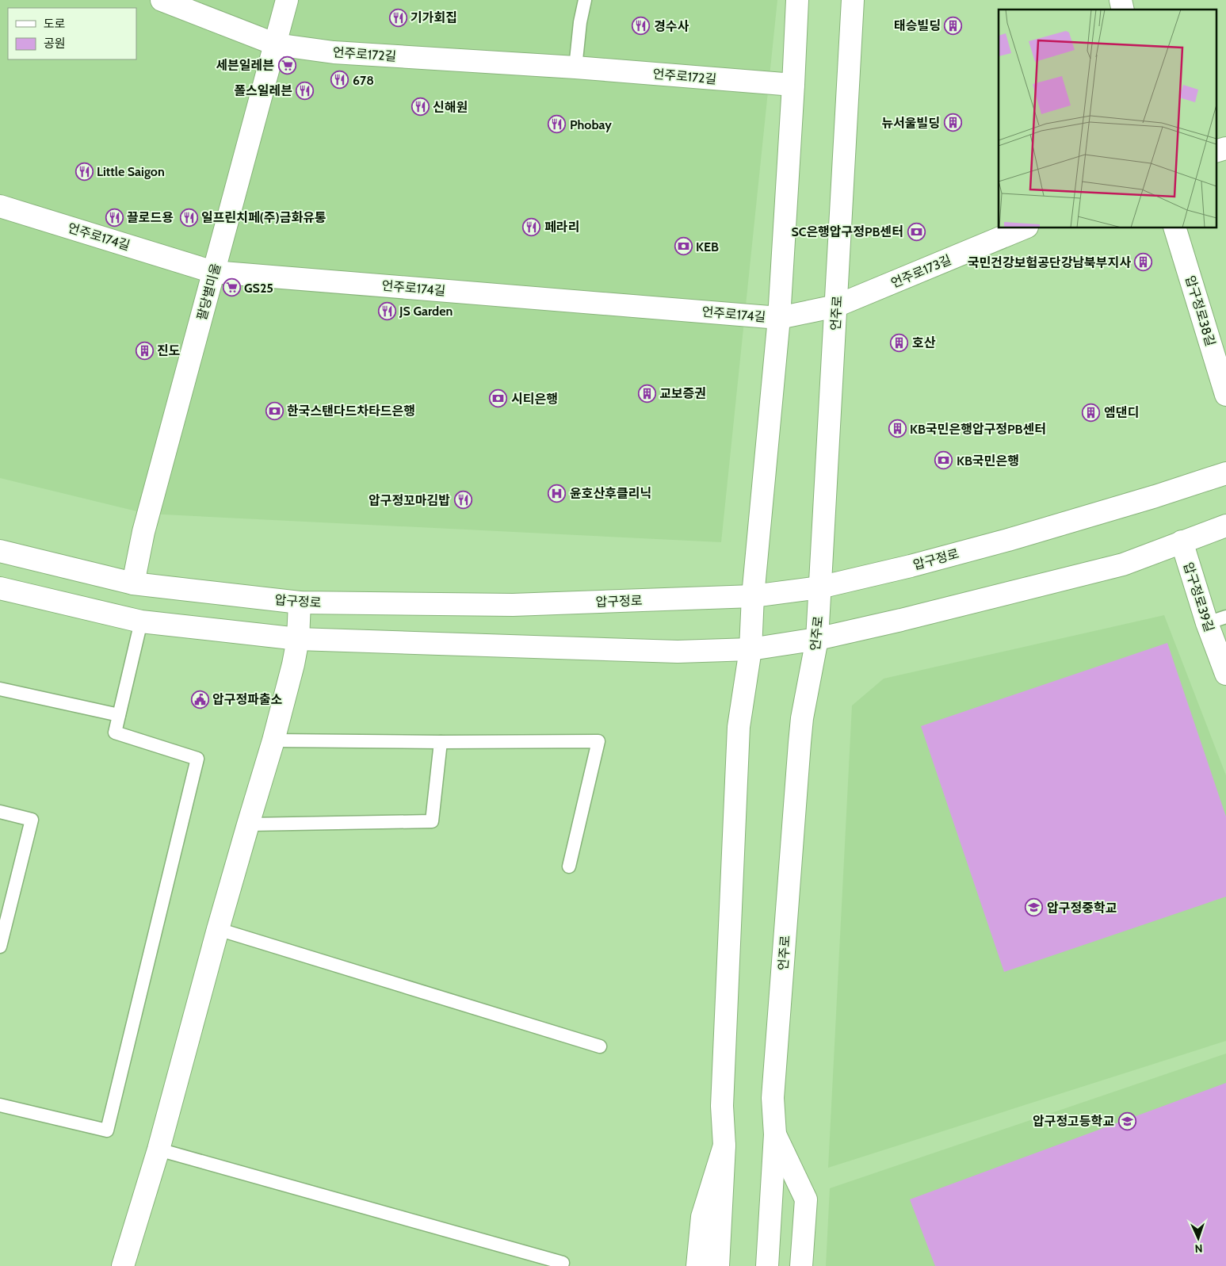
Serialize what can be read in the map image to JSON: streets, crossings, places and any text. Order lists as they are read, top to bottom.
{
  "streets": {
    "main road": [
      "언주로172길",
      "언주로174길",
      "언주로173길",
      "팔당별미울",
      "압구정로38길",
      "언주로",
      "압구정로",
      "압구정로39길"
    ]
  },
  "crossings": [
    ["언주로172길", "팔당별미울"],
    ["언주로174길", "언주로173길"],
    ["언주로174길", "팔당별미울"],
    ["언주로174길", "언주로"],
    ["언주로173길", "언주로"],
    ["팔당별미울", "압구정로"],
    ["언주로", "압구정로"]
  ],
  "places": {
    "restaurant": [
      "기가회집",
      "경수사",
      "678",
      "폴스일레븐",
      "신해원",
      "Phobay",
      "Little Saigon",
      "끌로드용",
      "일프린치페(주)금화유통",
      "페라리",
      "JS Garden",
      "압구정꼬마김밥"
    ],
    "building": [
      "태승빌딩",
      "뉴서울빌딩",
      "국민건강보험공단강남북부지사",
      "호산",
      "진도",
      "교보증권",
      "엠댄디",
      "KB국민은행압구정PB센터"
    ],
    "supermarket": ["세븐일레븐", "GS25"],
    "bank": [
      "SC은행압구정PB센터",
      "KEB",
      "시티은행",
      "한국스탠다드차타드은행",
      "KB국민은행"
    ],
    "hospital": ["윤호산후클리닉"],
    "public building": ["압구정파출소"],
    "school or university": ["압구정중학교", "압구정고등학교"]
  },
  "legend": ["도로", "공원"],
  "north": "bottom"
}
